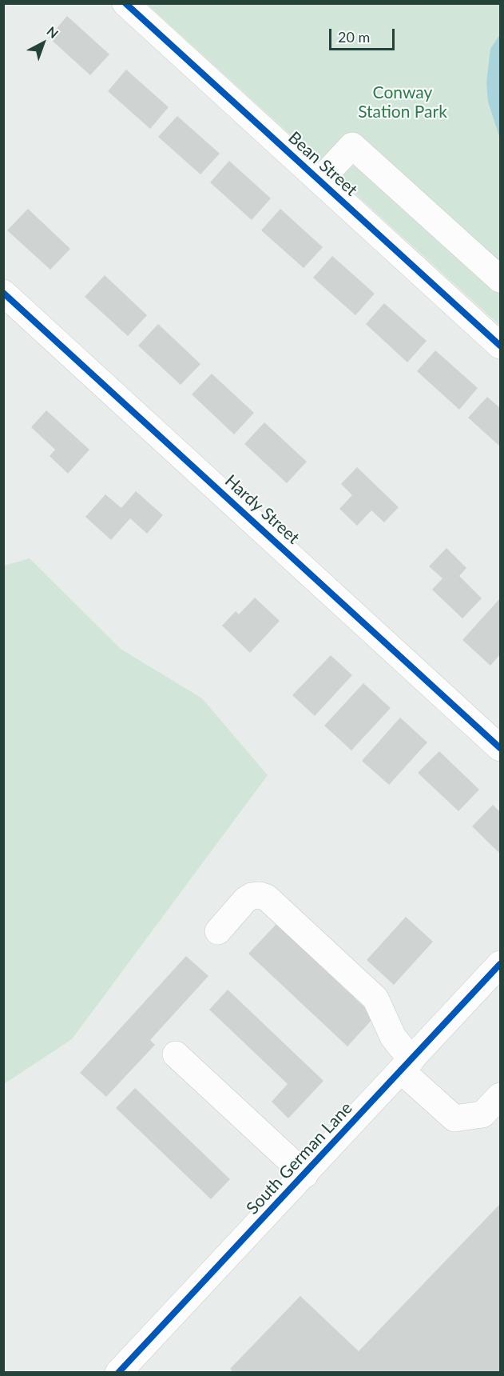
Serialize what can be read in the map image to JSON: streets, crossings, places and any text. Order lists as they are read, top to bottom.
{
  "streets": {
    "street": ["Bean Street", "Hardy Street", "South German Lane"]
  },
  "parks": ["Conway Station Park"],
  "scale_bar": "20 m",
  "north": "top right"
}
